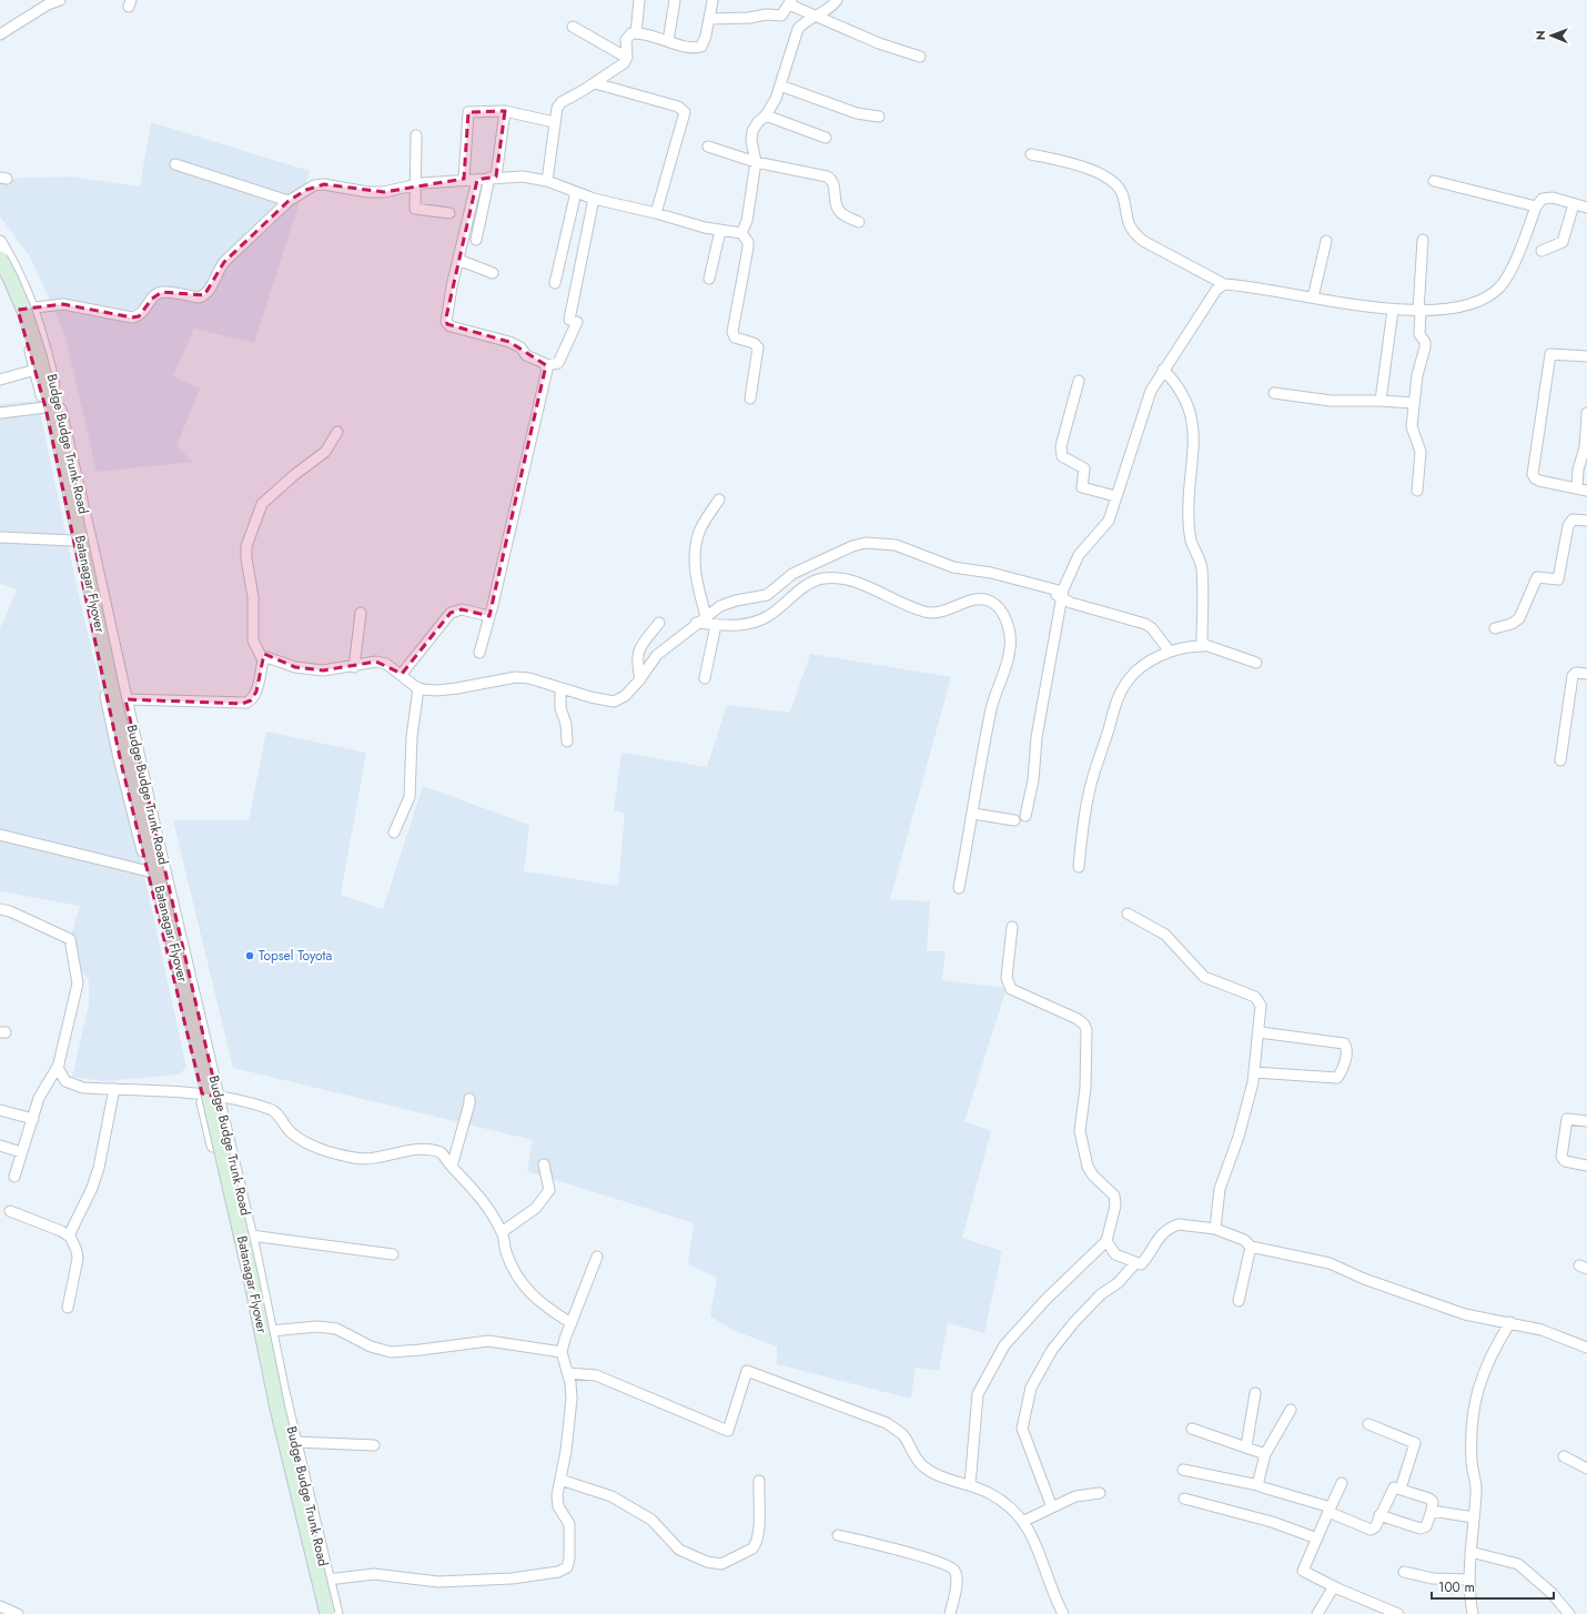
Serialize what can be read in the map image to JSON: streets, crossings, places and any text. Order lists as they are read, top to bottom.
{
  "streets": {
    "main road": ["Batanagar Flyover"],
    "street": ["Budge Budge Trunk Road"]
  },
  "places": ["Topsel Toyota"],
  "scale_bar": "100 m",
  "north": "left"
}
